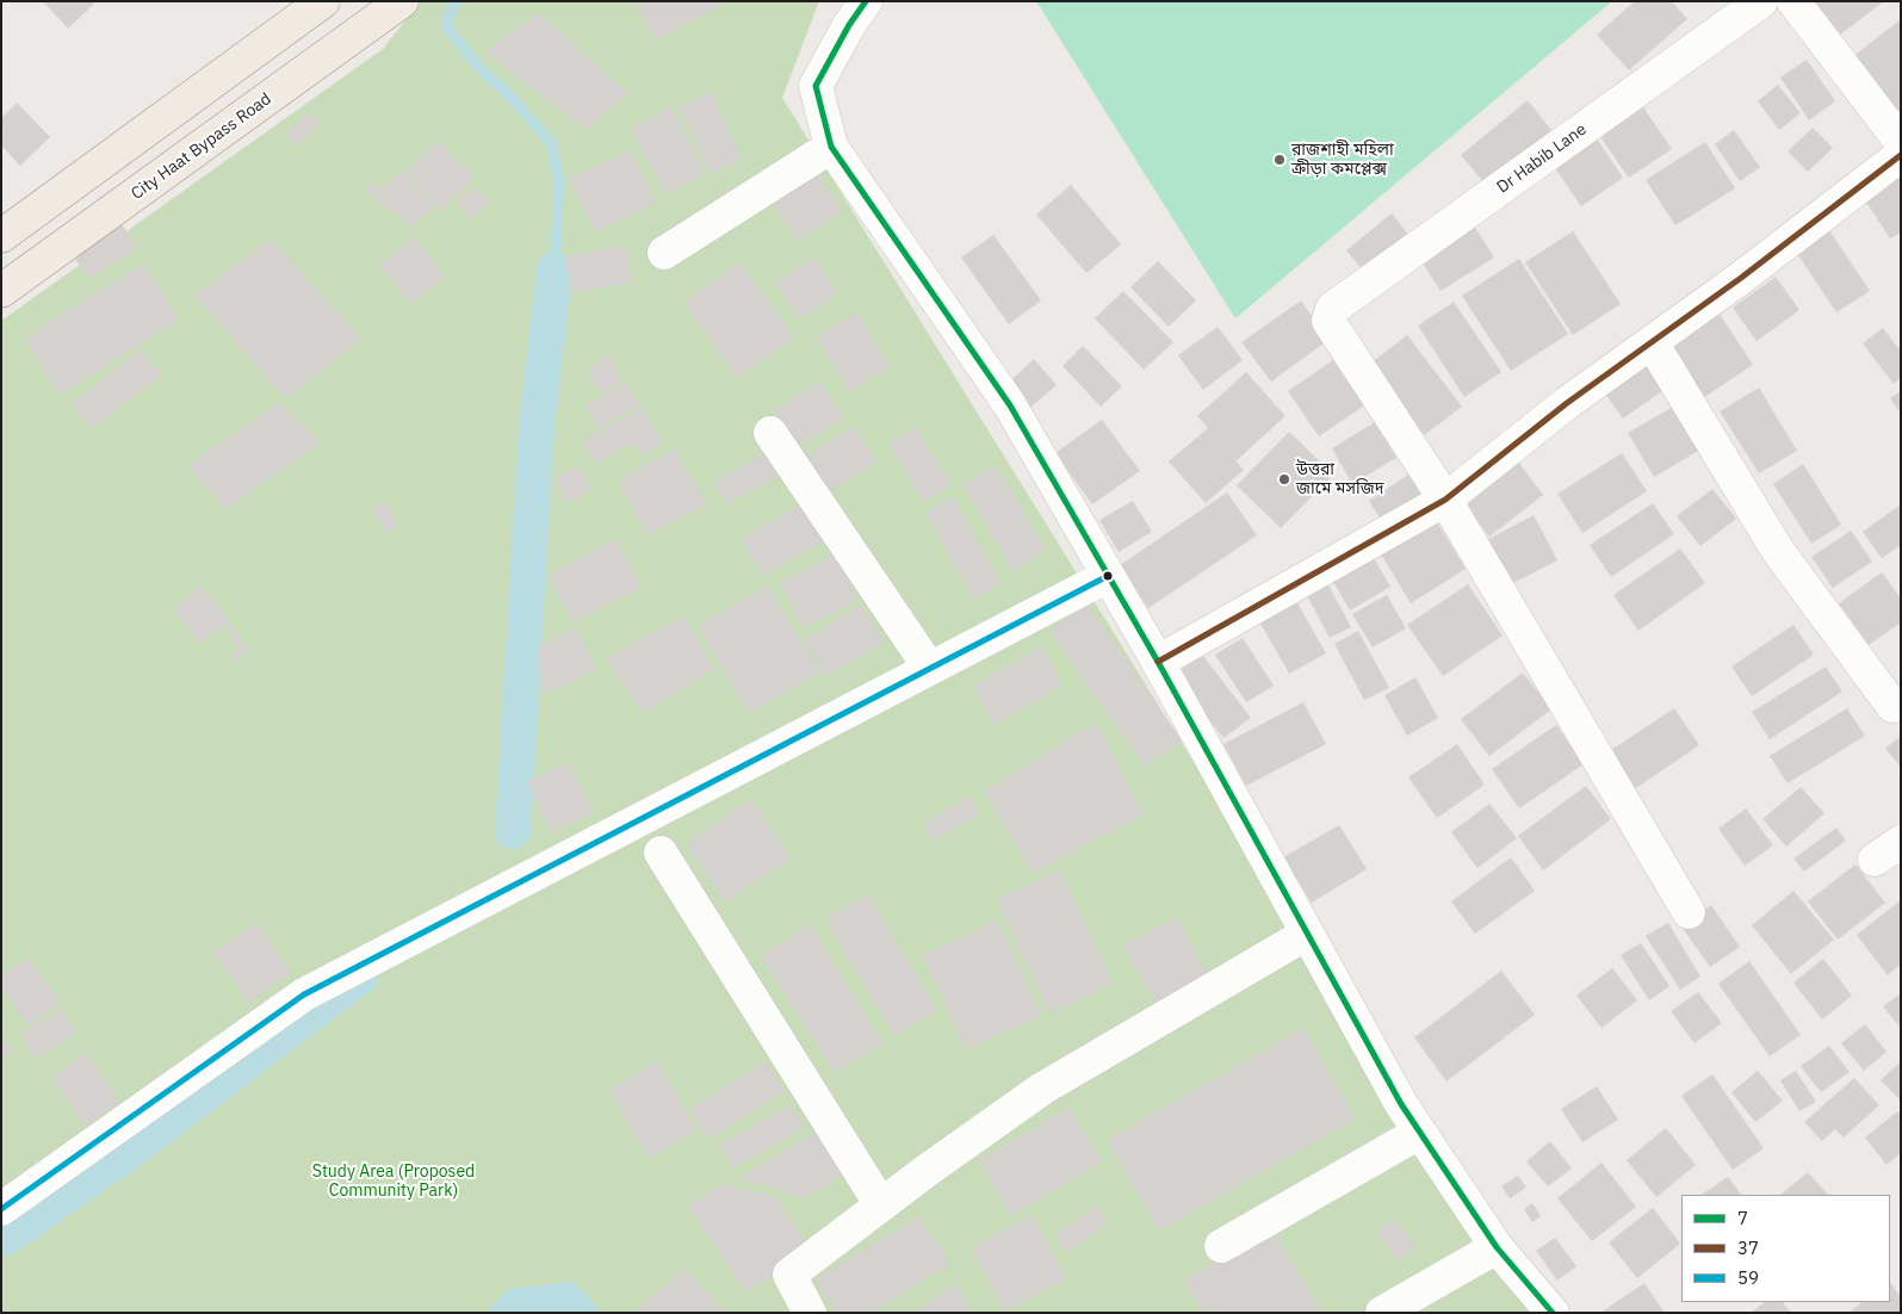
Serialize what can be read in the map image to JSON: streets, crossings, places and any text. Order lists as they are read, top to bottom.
{
  "streets": {
    "main road": ["City Haat Bypass Road"],
    "street": ["Dr Habib Lane"]
  },
  "parks": ["Study Area (Proposed Community Park)"],
  "places": ["রাজশাহী মহিলা ক্রীড়া কমপ্লেক্স", "উত্তরা জামে মসজিদ"],
  "lines": ["transit line 7", "transit line 37", "transit line 59"],
  "legend": ["7", "37", "59"]
}
